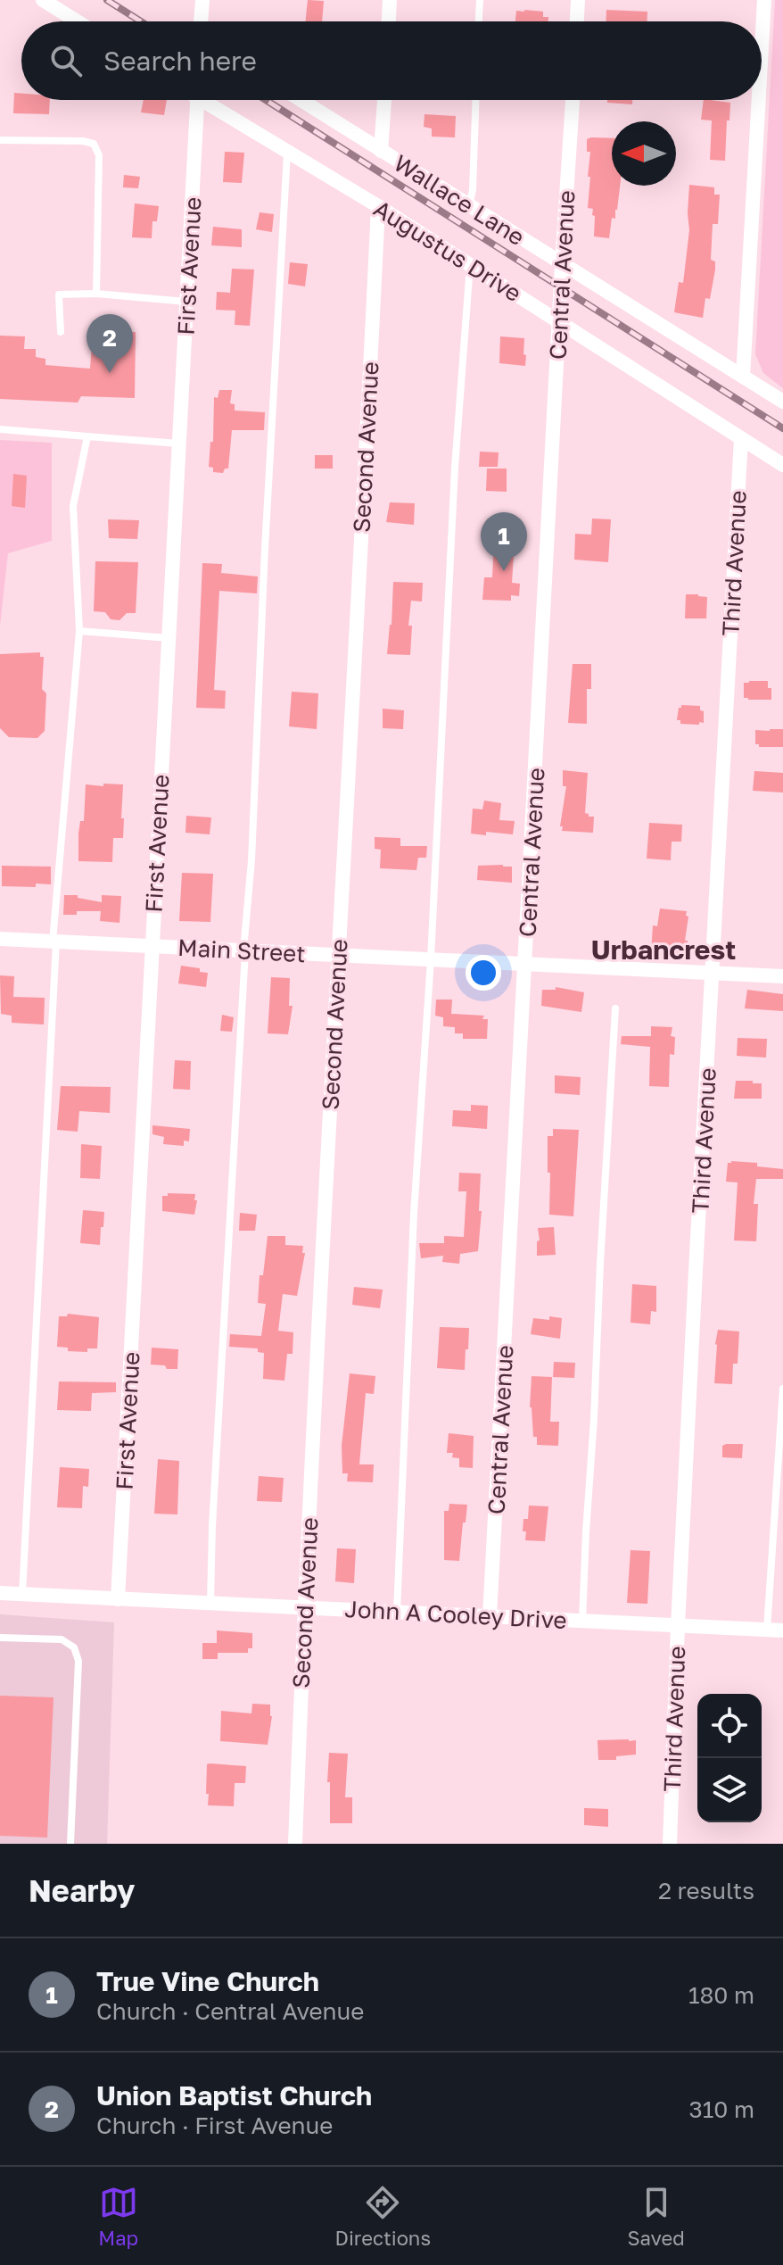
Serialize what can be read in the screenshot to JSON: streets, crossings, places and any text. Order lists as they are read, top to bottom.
{
  "streets": {
    "street": [
      "Wallace Lane",
      "Augustus Drive",
      "First Avenue",
      "Central Avenue",
      "Second Avenue",
      "Third Avenue",
      "Main Street",
      "John A Cooley Drive"
    ]
  },
  "crossings": [
    ["Wallace Lane", "Central Avenue"],
    ["Augustus Drive", "Central Avenue"],
    ["Augustus Drive", "Second Avenue"],
    ["Augustus Drive", "Third Avenue"],
    ["First Avenue", "Main Street"],
    ["First Avenue", "John A Cooley Drive"],
    ["Central Avenue", "Main Street"],
    ["Central Avenue", "John A Cooley Drive"],
    ["Second Avenue", "Main Street"],
    ["Second Avenue", "John A Cooley Drive"],
    ["Third Avenue", "Main Street"],
    ["Third Avenue", "John A Cooley Drive"]
  ],
  "districts": ["Urbancrest"],
  "north": "left",
  "page": {
    "search": "Search here",
    "pins": ["2", "1"],
    "heading": ["Nearby", "2 results"],
    "list": [
      {
        "mark": "1",
        "name": "True Vine Church",
        "note": "Church · Central Avenue",
        "value": "180 m"
      },
      {
        "mark": "2",
        "name": "Union Baptist Church",
        "note": "Church · First Avenue",
        "value": "310 m"
      }
    ],
    "nav": ["Map", "Directions", "Saved"]
  }
}
